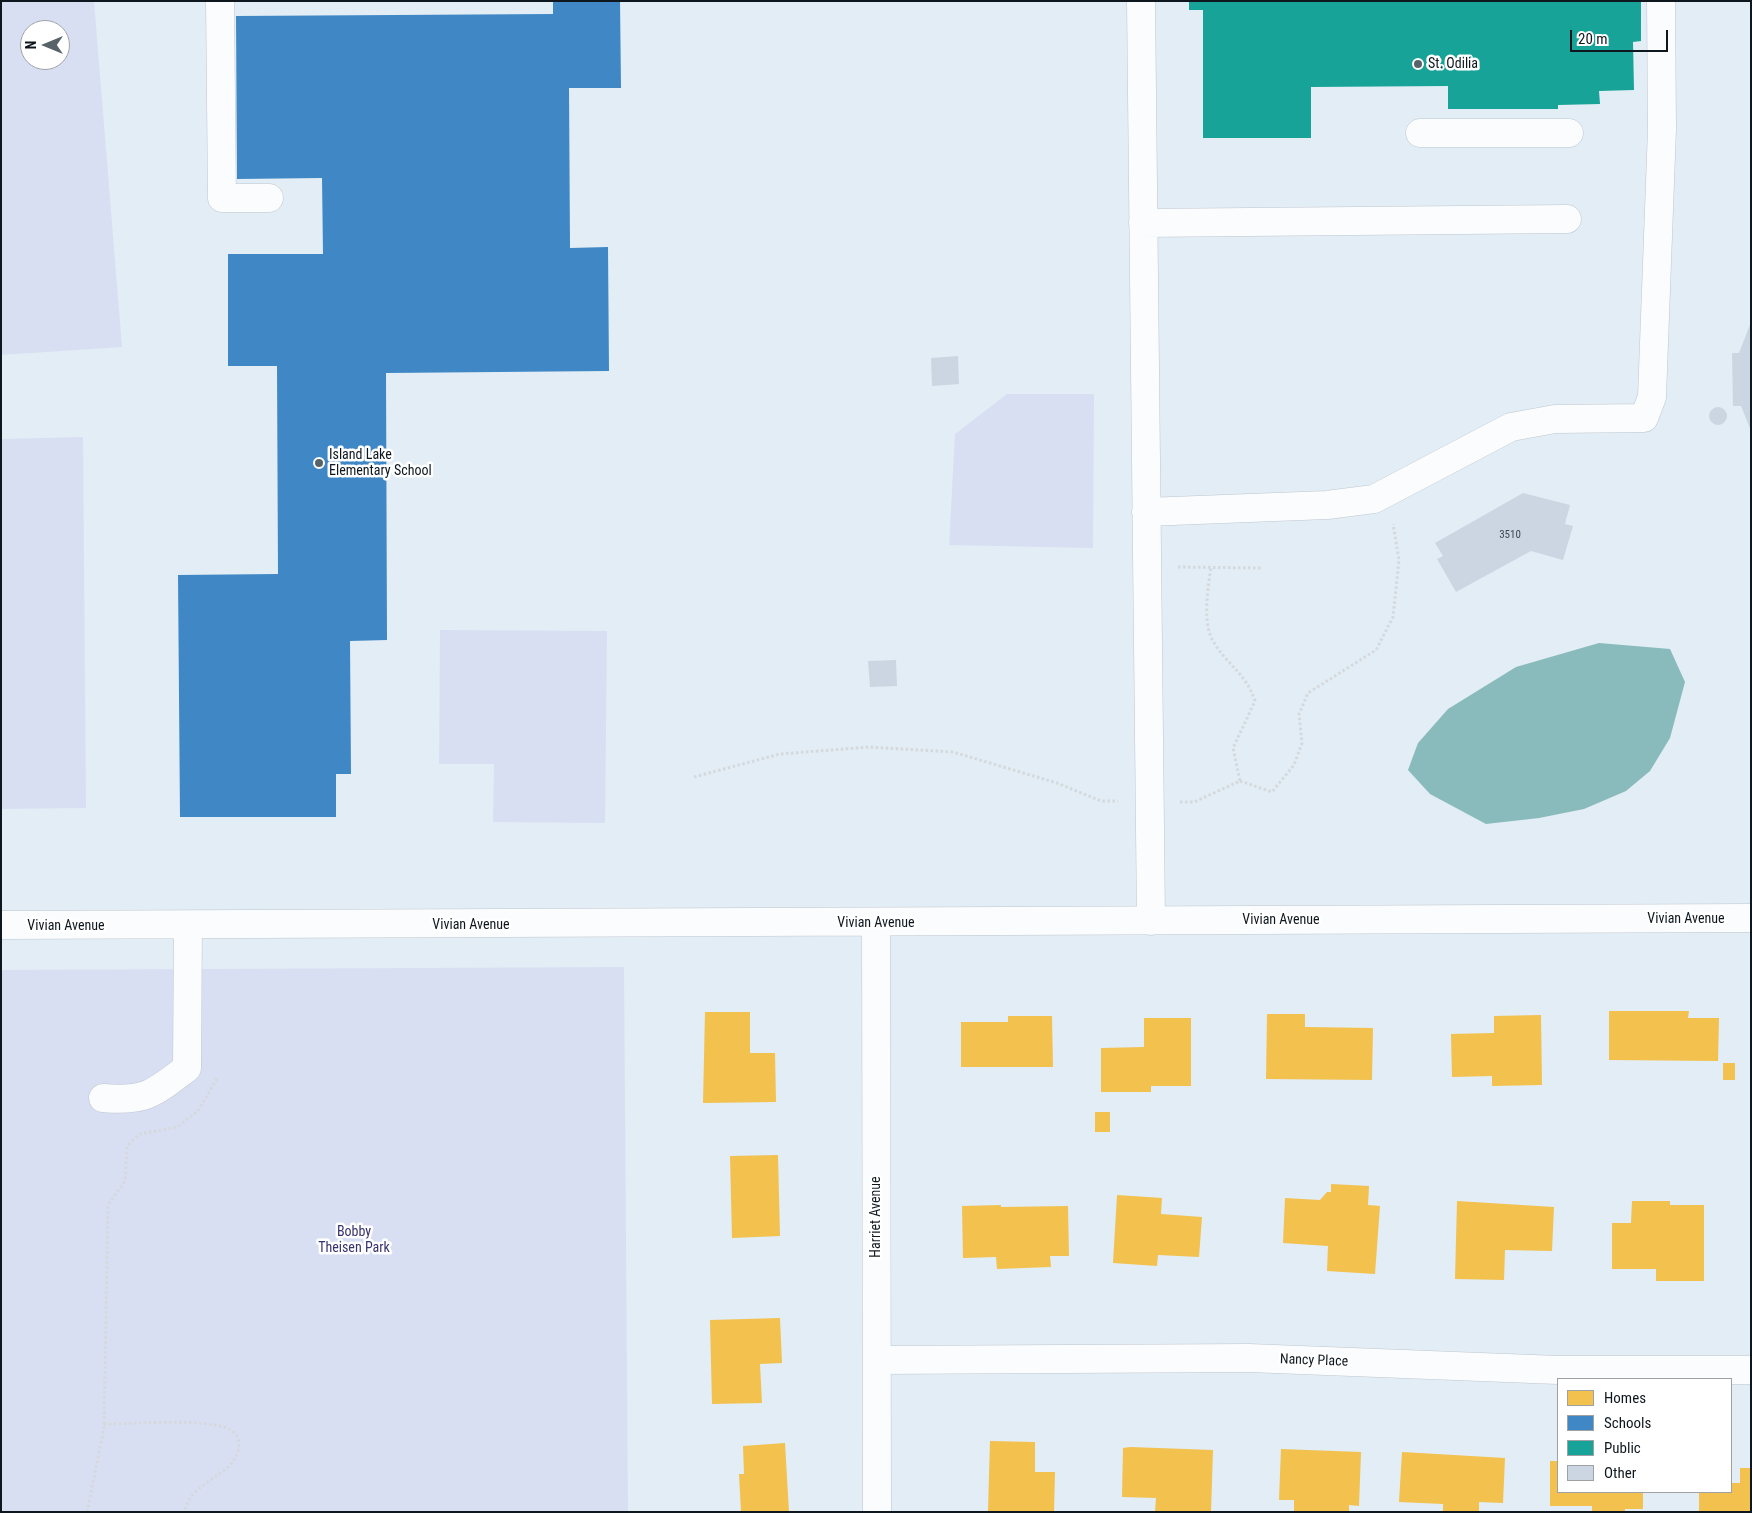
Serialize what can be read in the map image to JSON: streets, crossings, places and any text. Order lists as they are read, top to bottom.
{
  "streets": {
    "street": ["Vivian Avenue", "Harriet Avenue", "Nancy Place"]
  },
  "crossings": [
    ["Vivian Avenue", "Harriet Avenue"],
    ["Harriet Avenue", "Nancy Place"]
  ],
  "parks": ["Bobby Theisen Park"],
  "places": ["St. Odilia", "Island Lake Elementary School"],
  "house_numbers": ["3510"],
  "legend": [
    "Homes",
    "Schools",
    "Public",
    "Other"
  ],
  "scale_bar": "20 m",
  "north": "left"
}
